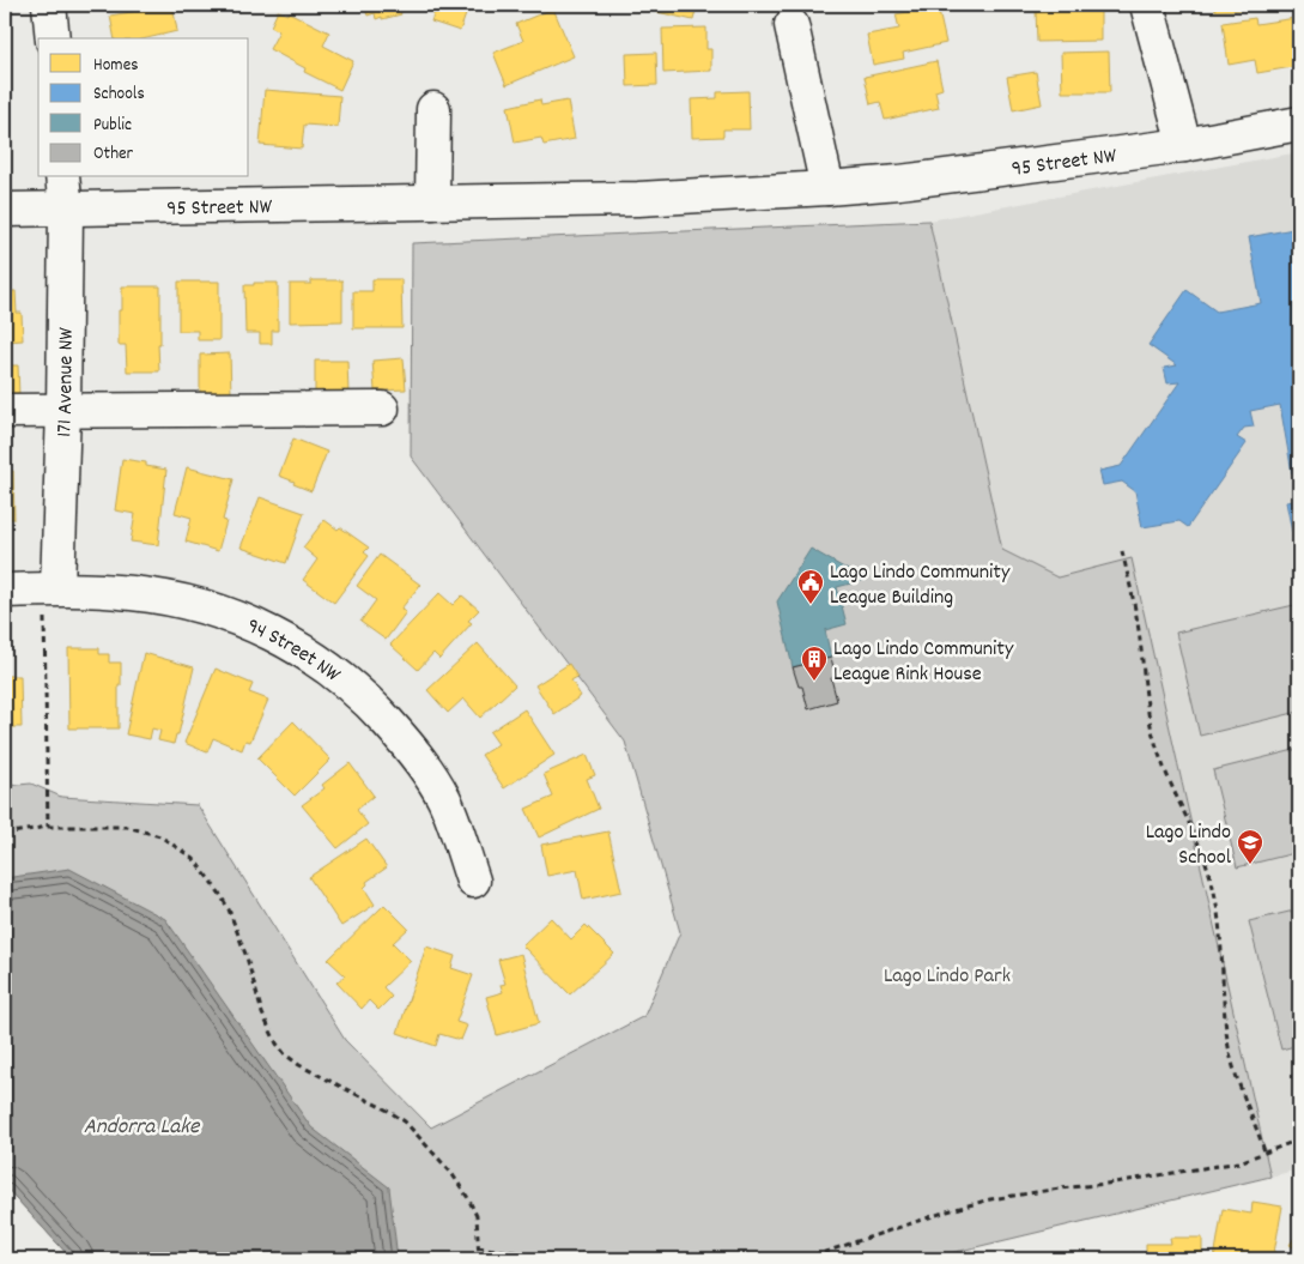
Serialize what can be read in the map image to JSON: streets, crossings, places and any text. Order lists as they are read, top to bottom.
{
  "streets": {
    "street": ["95 Street NW", "171 Avenue NW", "94 Street NW"]
  },
  "crossings": [
    ["95 Street NW", "171 Avenue NW"],
    ["171 Avenue NW", "94 Street NW"]
  ],
  "water": ["Andorra Lake"],
  "parks": ["Lago Lindo Park"],
  "places": {
    "public building": ["Lago Lindo Community League Building"],
    "building": ["Lago Lindo Community League Rink House"],
    "school or university": ["Lago Lindo School"]
  },
  "legend": [
    "Homes",
    "Schools",
    "Public",
    "Other"
  ]
}
